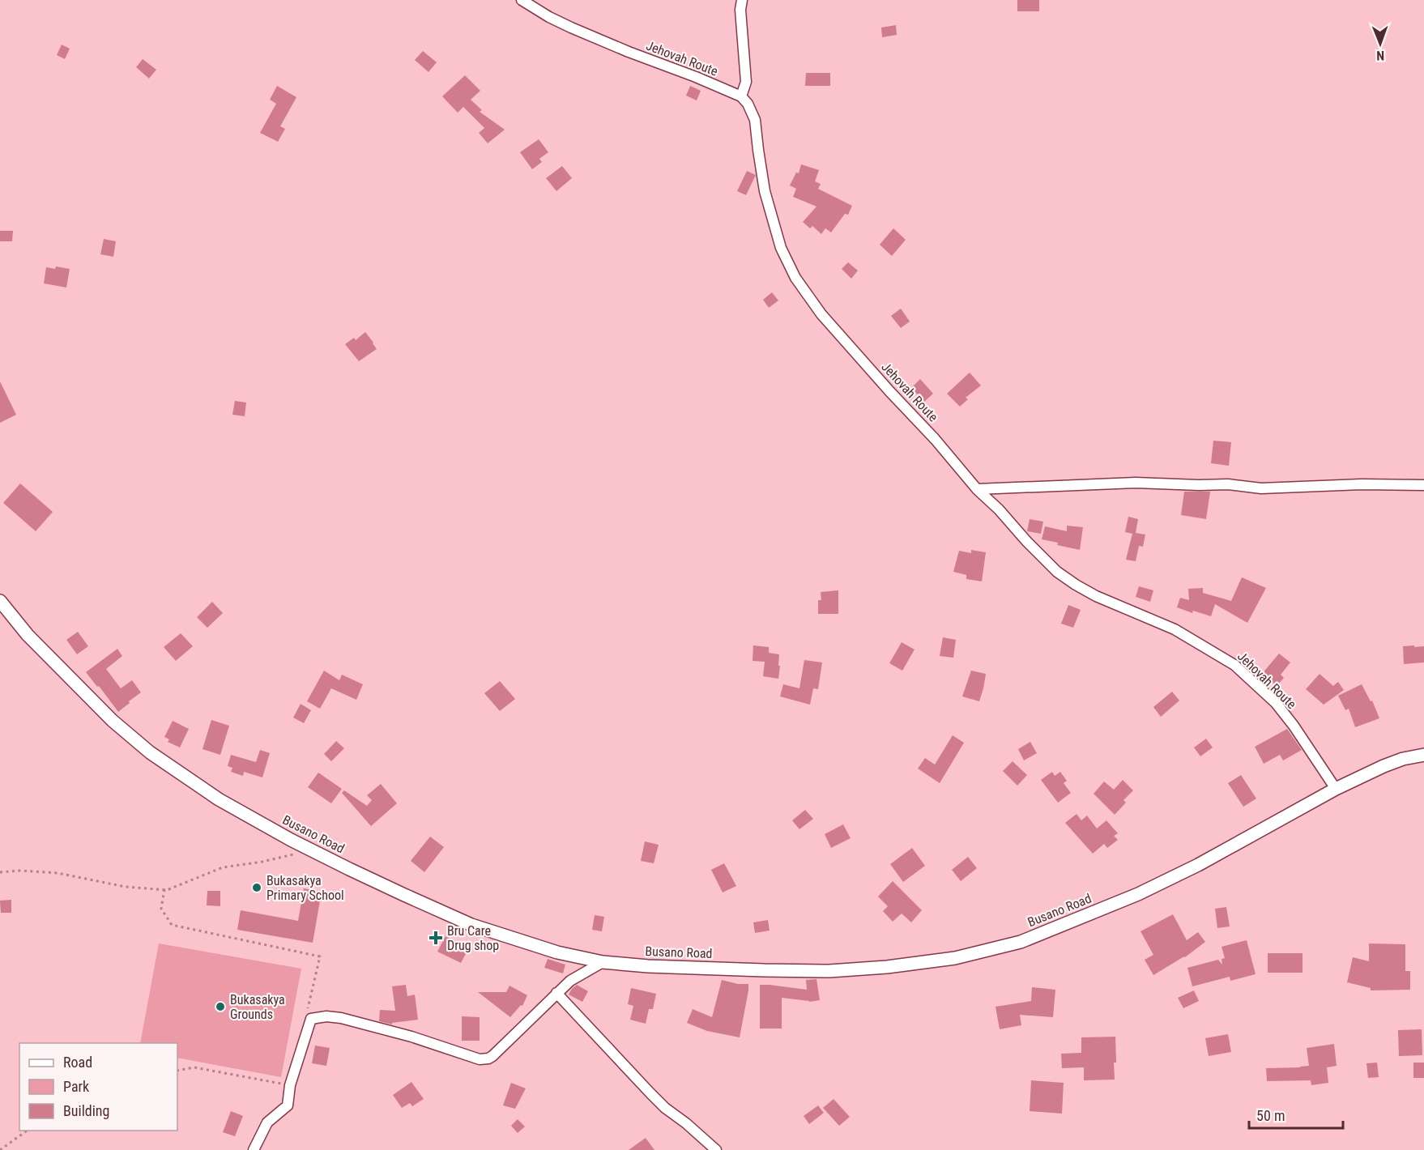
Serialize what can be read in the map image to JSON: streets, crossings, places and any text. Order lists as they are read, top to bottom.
{
  "streets": {
    "street": ["Jehovah Route", "Busano Road"]
  },
  "crossings": [
    ["Jehovah Route", "Busano Road"]
  ],
  "places": {
    "other": ["Bukasakya Primary School", "Bukasakya Grounds"],
    "health": ["Bru Care Drug shop"]
  },
  "legend": ["Road", "Park", "Building"],
  "scale_bar": "50 m",
  "north": "bottom"
}
